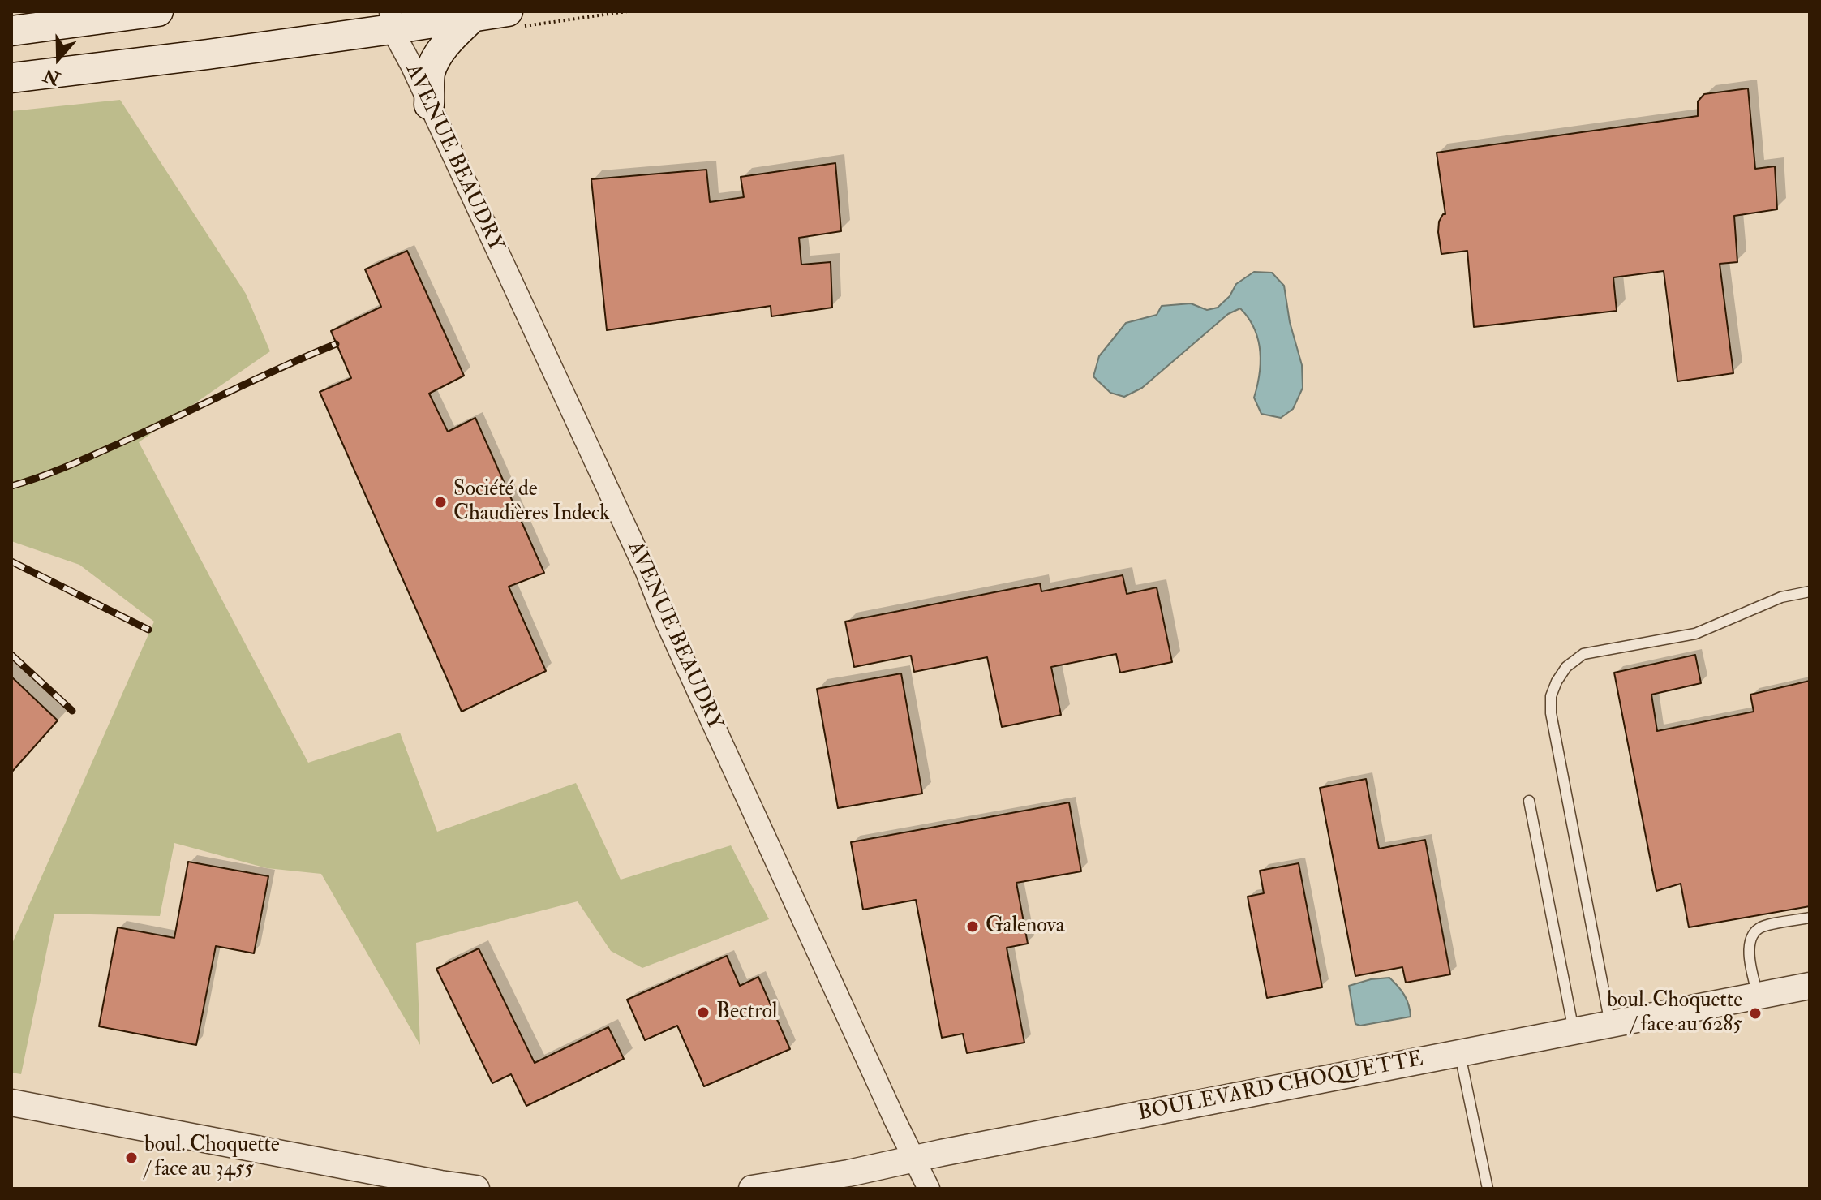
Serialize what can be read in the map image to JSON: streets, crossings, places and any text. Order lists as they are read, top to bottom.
{
  "streets": {
    "street": ["AVENUE BEAUDRY", "BOULEVARD CHOQUETTE"]
  },
  "crossings": [
    ["AVENUE BEAUDRY", "BOULEVARD CHOQUETTE"]
  ],
  "places": [
    "Société de Chaudières Indeck",
    "Galenova",
    "Bectrol",
    "boul. Choquette / face au 6285",
    "boul. Choquette / face au 3455"
  ],
  "north": "bottom"
}
